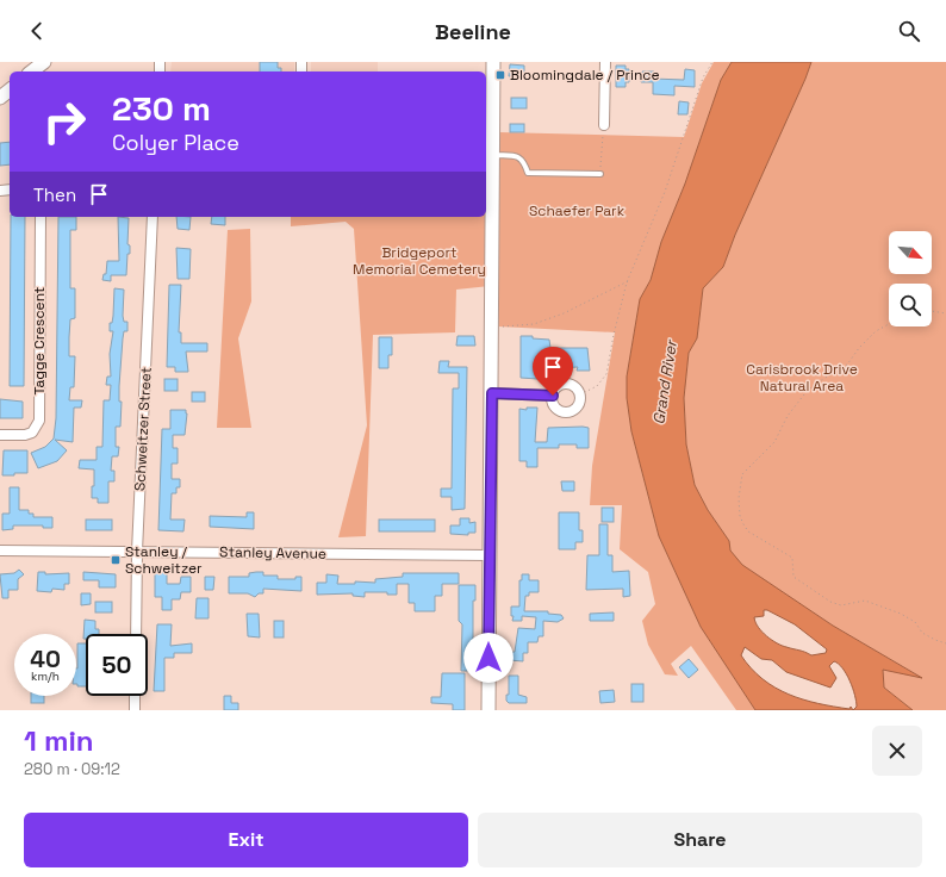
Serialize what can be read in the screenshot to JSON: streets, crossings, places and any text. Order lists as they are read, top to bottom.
{
  "streets": {
    "street": ["Tagge Crescent", "Schweitzer Street", "Stanley Avenue"]
  },
  "crossings": [
    ["Schweitzer Street", "Stanley Avenue"]
  ],
  "water": ["Grand River"],
  "parks": ["Schaefer Park", "Bridgeport Memorial Cemetery", "Carisbrook Drive Natural Area"],
  "places": {
    "transit": ["Bloomingdale / Prince", "Stanley / Schweitzer"]
  },
  "north": "bottom right",
  "page": {
    "header": "Beeline",
    "turn": ["230 m", "Colyer Place"],
    "then": "Then",
    "speed": "40 km/h",
    "limit": "50",
    "heading": ["1 min", "280 m · 09:12"],
    "buttons": ["Exit", "Share"]
  }
}
